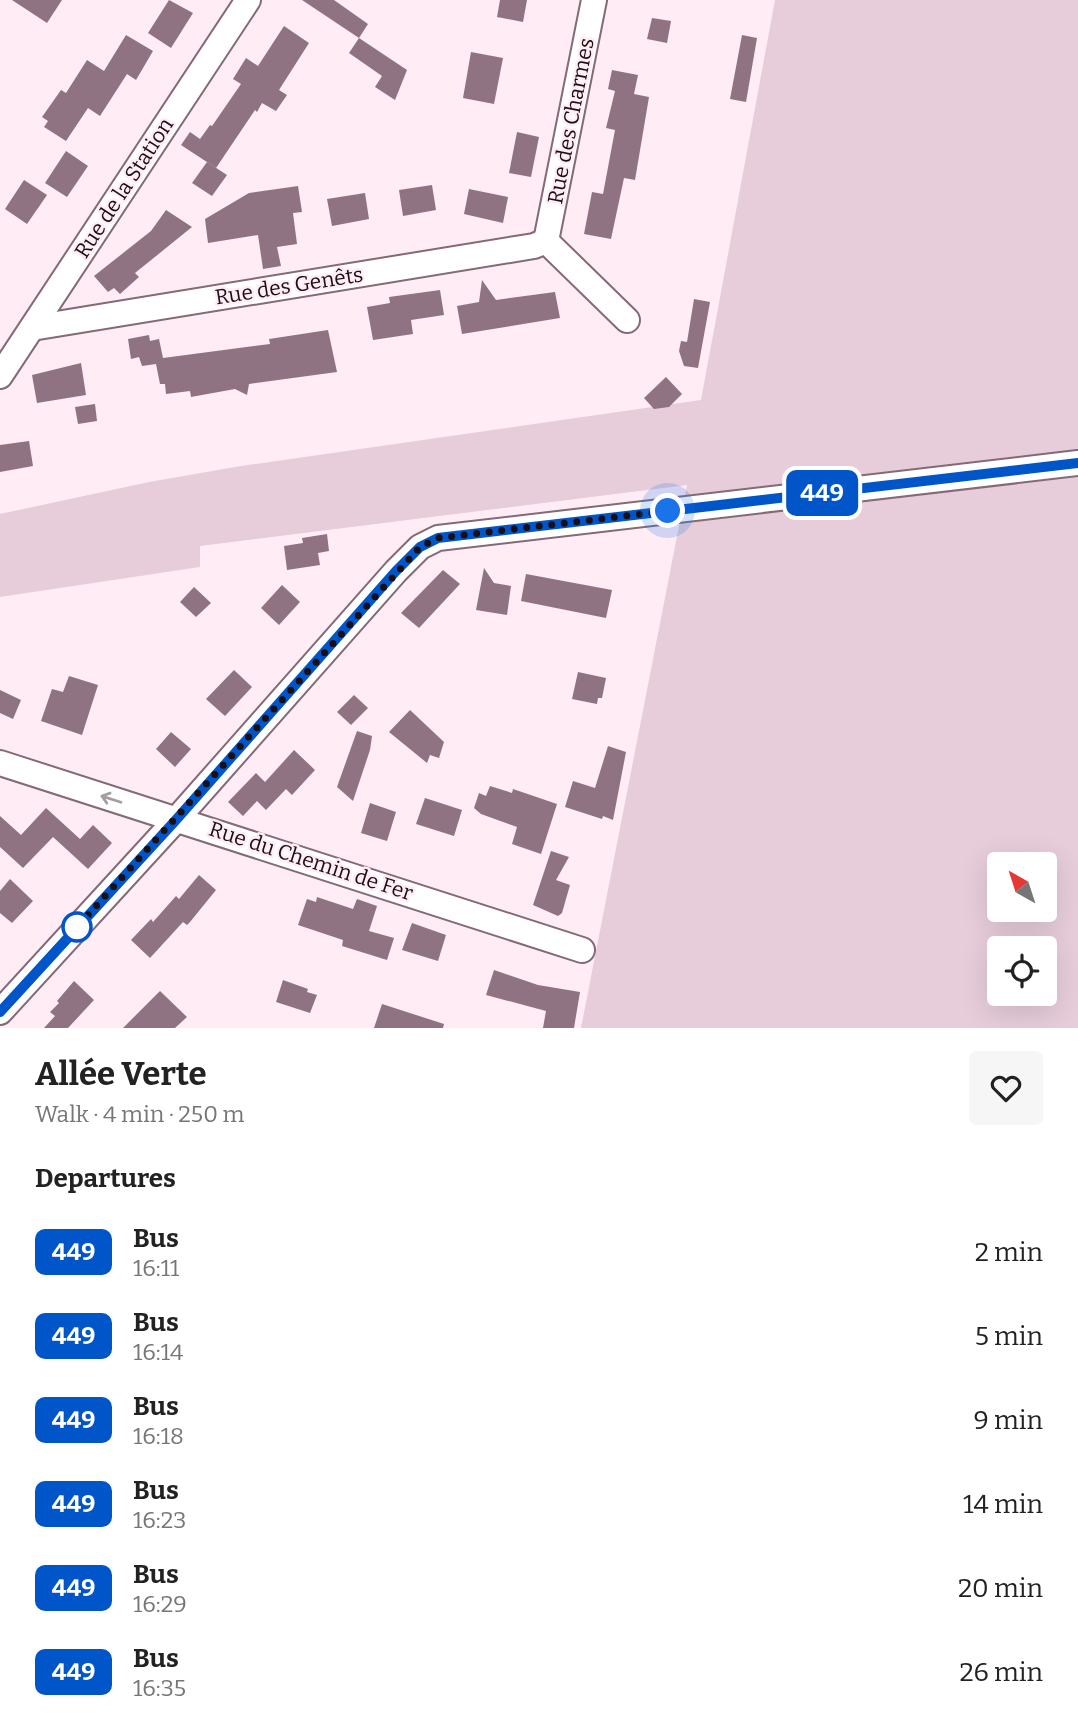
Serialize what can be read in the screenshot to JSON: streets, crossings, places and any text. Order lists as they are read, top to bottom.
{
  "streets": {
    "street": [
      "Rue des Charmes",
      "Rue de la Station",
      "Rue des Genêts",
      "Rue du Chemin de Fer"
    ]
  },
  "crossings": [
    ["Rue des Charmes", "Rue des Genêts"],
    ["Rue de la Station", "Rue des Genêts"]
  ],
  "lines": ["bus line 449"],
  "north": "top left",
  "page": {
    "on_map": "449",
    "heading": [
      ["Allée Verte", "Walk · 4 min · 250 m"],
      "Departures"
    ],
    "list": [
      {
        "mark": "449",
        "name": "Bus",
        "note": "16:11",
        "value": "2 min"
      },
      {
        "mark": "449",
        "name": "Bus",
        "note": "16:14",
        "value": "5 min"
      },
      {
        "mark": "449",
        "name": "Bus",
        "note": "16:18",
        "value": "9 min"
      },
      {
        "mark": "449",
        "name": "Bus",
        "note": "16:23",
        "value": "14 min"
      },
      {
        "mark": "449",
        "name": "Bus",
        "note": "16:29",
        "value": "20 min"
      },
      {
        "mark": "449",
        "name": "Bus",
        "note": "16:35",
        "value": "26 min"
      }
    ]
  }
}
